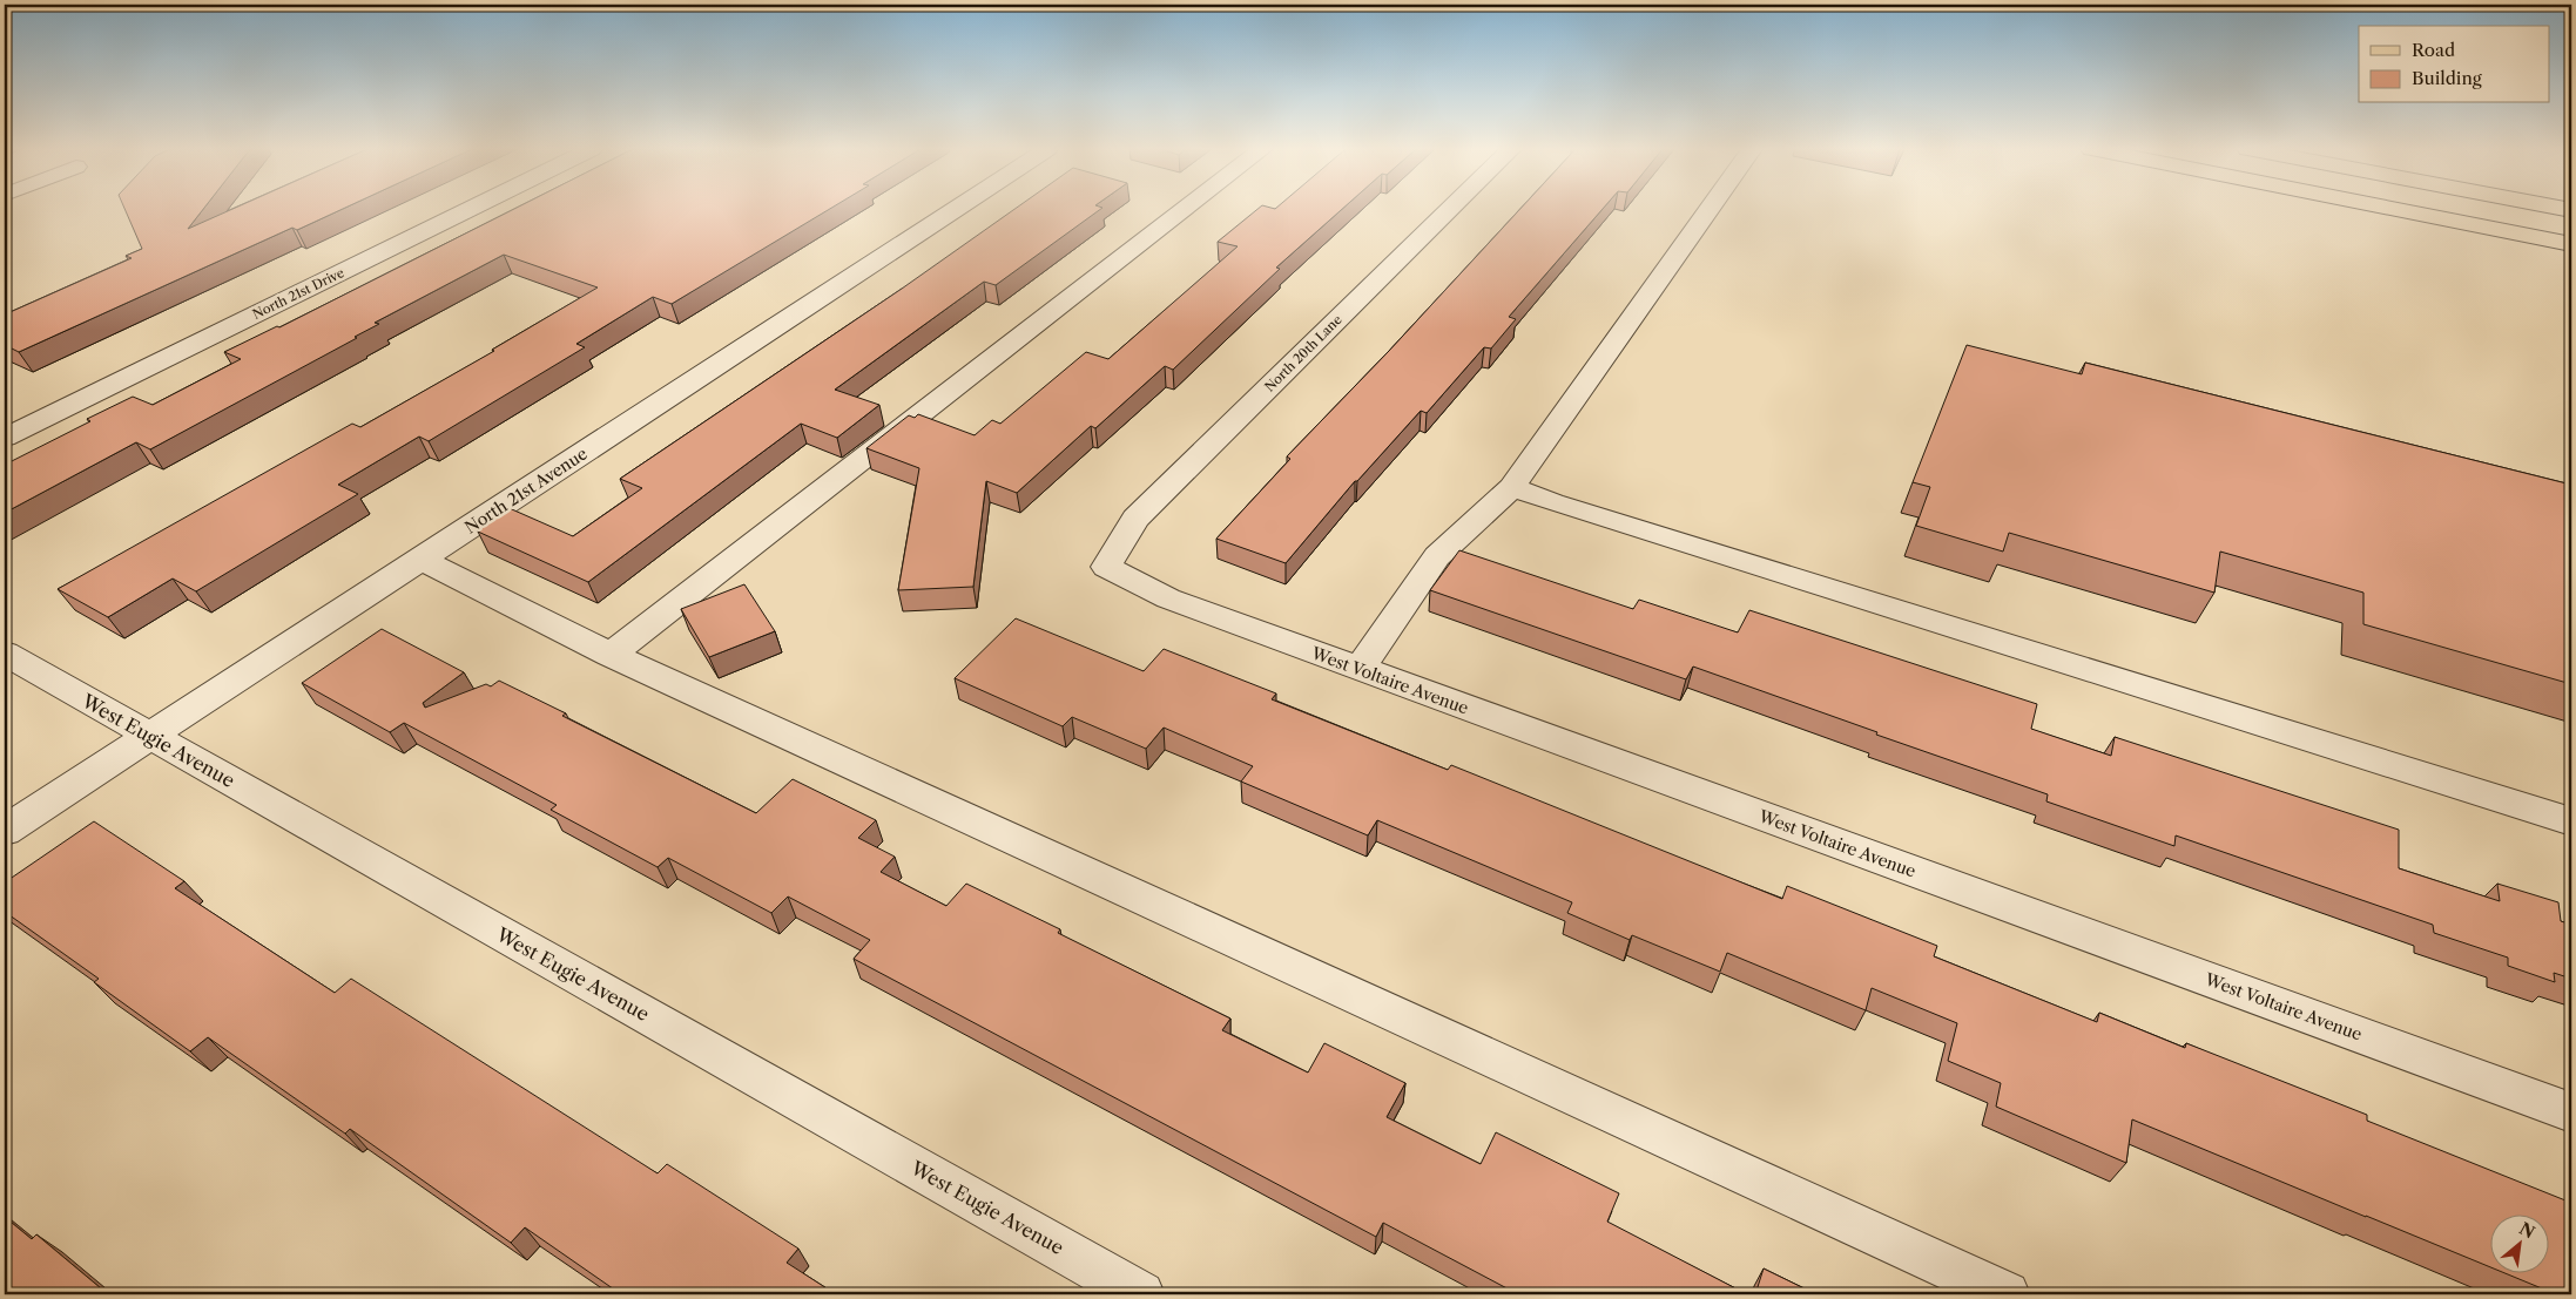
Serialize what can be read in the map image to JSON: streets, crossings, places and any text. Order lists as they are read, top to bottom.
{
  "streets": {
    "street": [
      "North 21st Drive",
      "North 20th Lane",
      "North 21st Avenue",
      "West Voltaire Avenue",
      "West Eugie Avenue"
    ]
  },
  "crossings": [
    ["North 20th Lane", "West Voltaire Avenue"],
    ["North 21st Avenue", "West Eugie Avenue"]
  ],
  "legend": ["Road", "Building"],
  "north": "top right"
}
